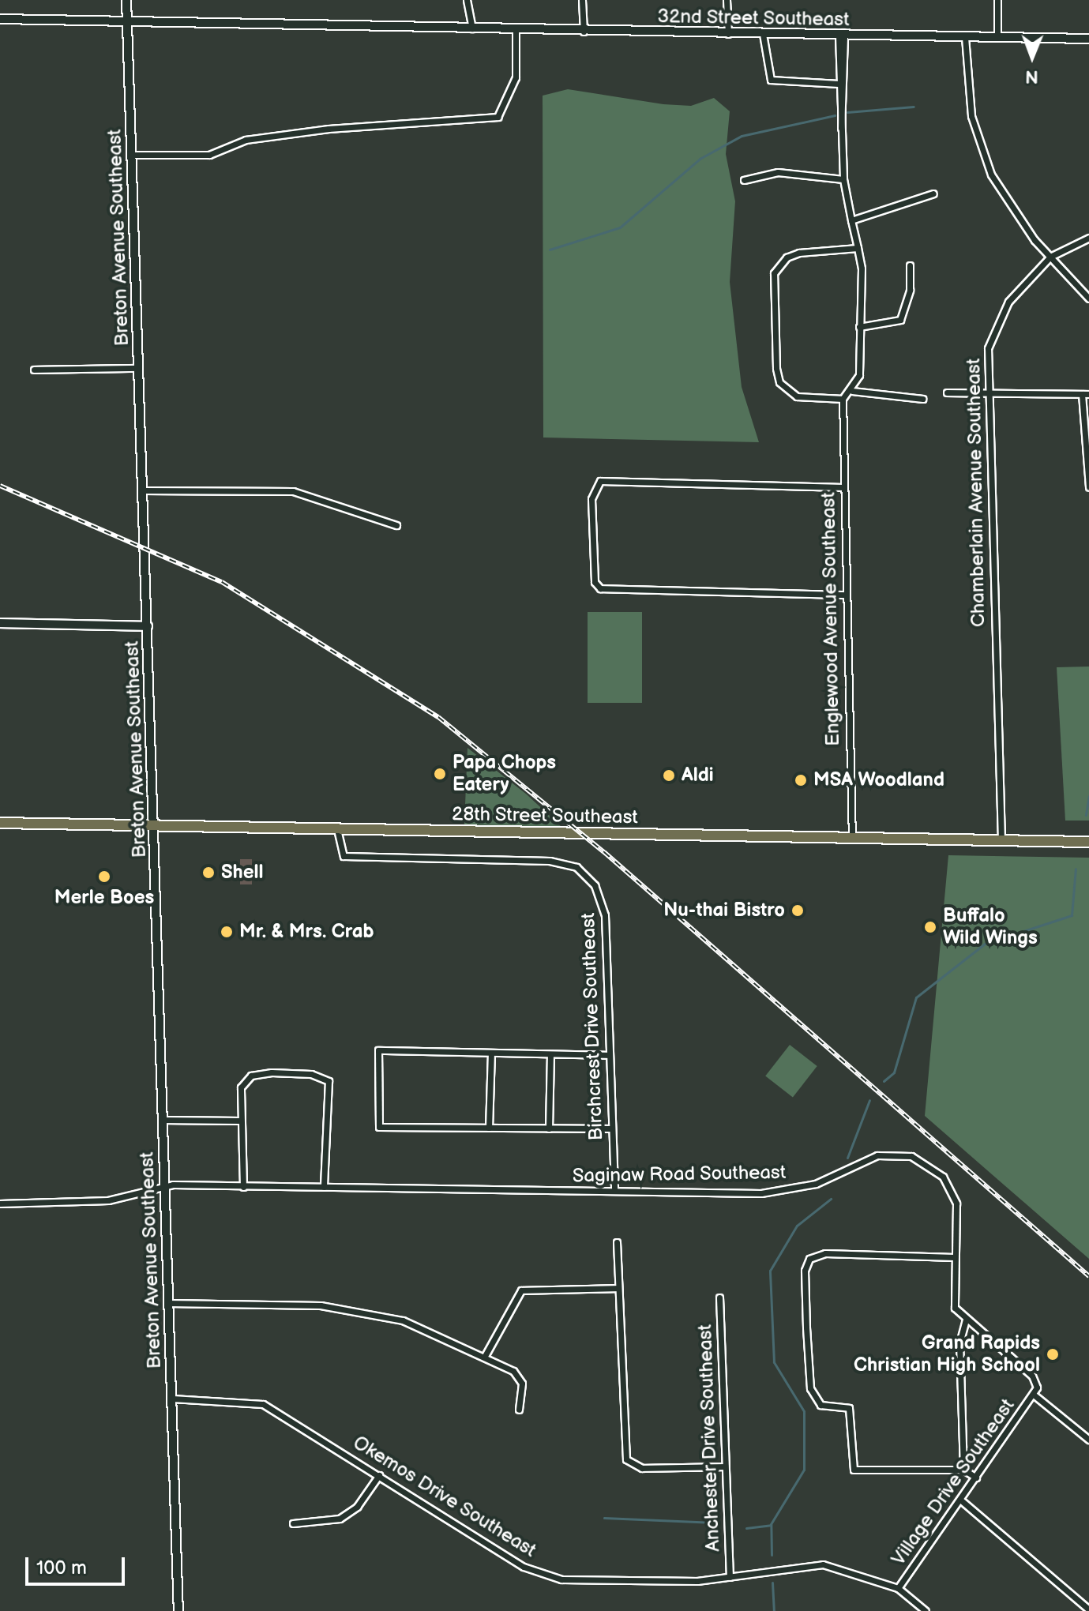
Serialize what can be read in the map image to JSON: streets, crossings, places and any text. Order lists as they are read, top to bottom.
{
  "streets": {
    "main road": ["32nd Street Southeast", "Breton Avenue Southeast", "28th Street Southeast"],
    "street": [
      "Chamberlain Avenue Southeast",
      "Englewood Avenue Southeast",
      "Birchcrest Drive Southeast",
      "Saginaw Road Southeast",
      "Anchester Drive Southeast",
      "Village Drive Southeast",
      "Okemos Drive Southeast"
    ]
  },
  "crossings": [
    ["32nd Street Southeast", "Breton Avenue Southeast"],
    ["Breton Avenue Southeast", "28th Street Southeast"],
    ["Breton Avenue Southeast", "Saginaw Road Southeast"],
    ["Breton Avenue Southeast", "Okemos Drive Southeast"],
    ["Chamberlain Avenue Southeast", "28th Street Southeast"],
    ["Englewood Avenue Southeast", "28th Street Southeast"],
    ["28th Street Southeast", "Birchcrest Drive Southeast"],
    ["Birchcrest Drive Southeast", "Saginaw Road Southeast"],
    ["Saginaw Road Southeast", "Village Drive Southeast"],
    ["Anchester Drive Southeast", "Okemos Drive Southeast"],
    ["Village Drive Southeast", "Okemos Drive Southeast"]
  ],
  "places": [
    "Papa Chops Eatery",
    "Aldi",
    "MSA Woodland",
    "Shell",
    "Merle Boes",
    "Nu-thai Bistro",
    "Buffalo Wild Wings",
    "Mr. & Mrs. Crab",
    "Grand Rapids Christian High School"
  ],
  "scale_bar": "100 m",
  "north": "bottom"
}
